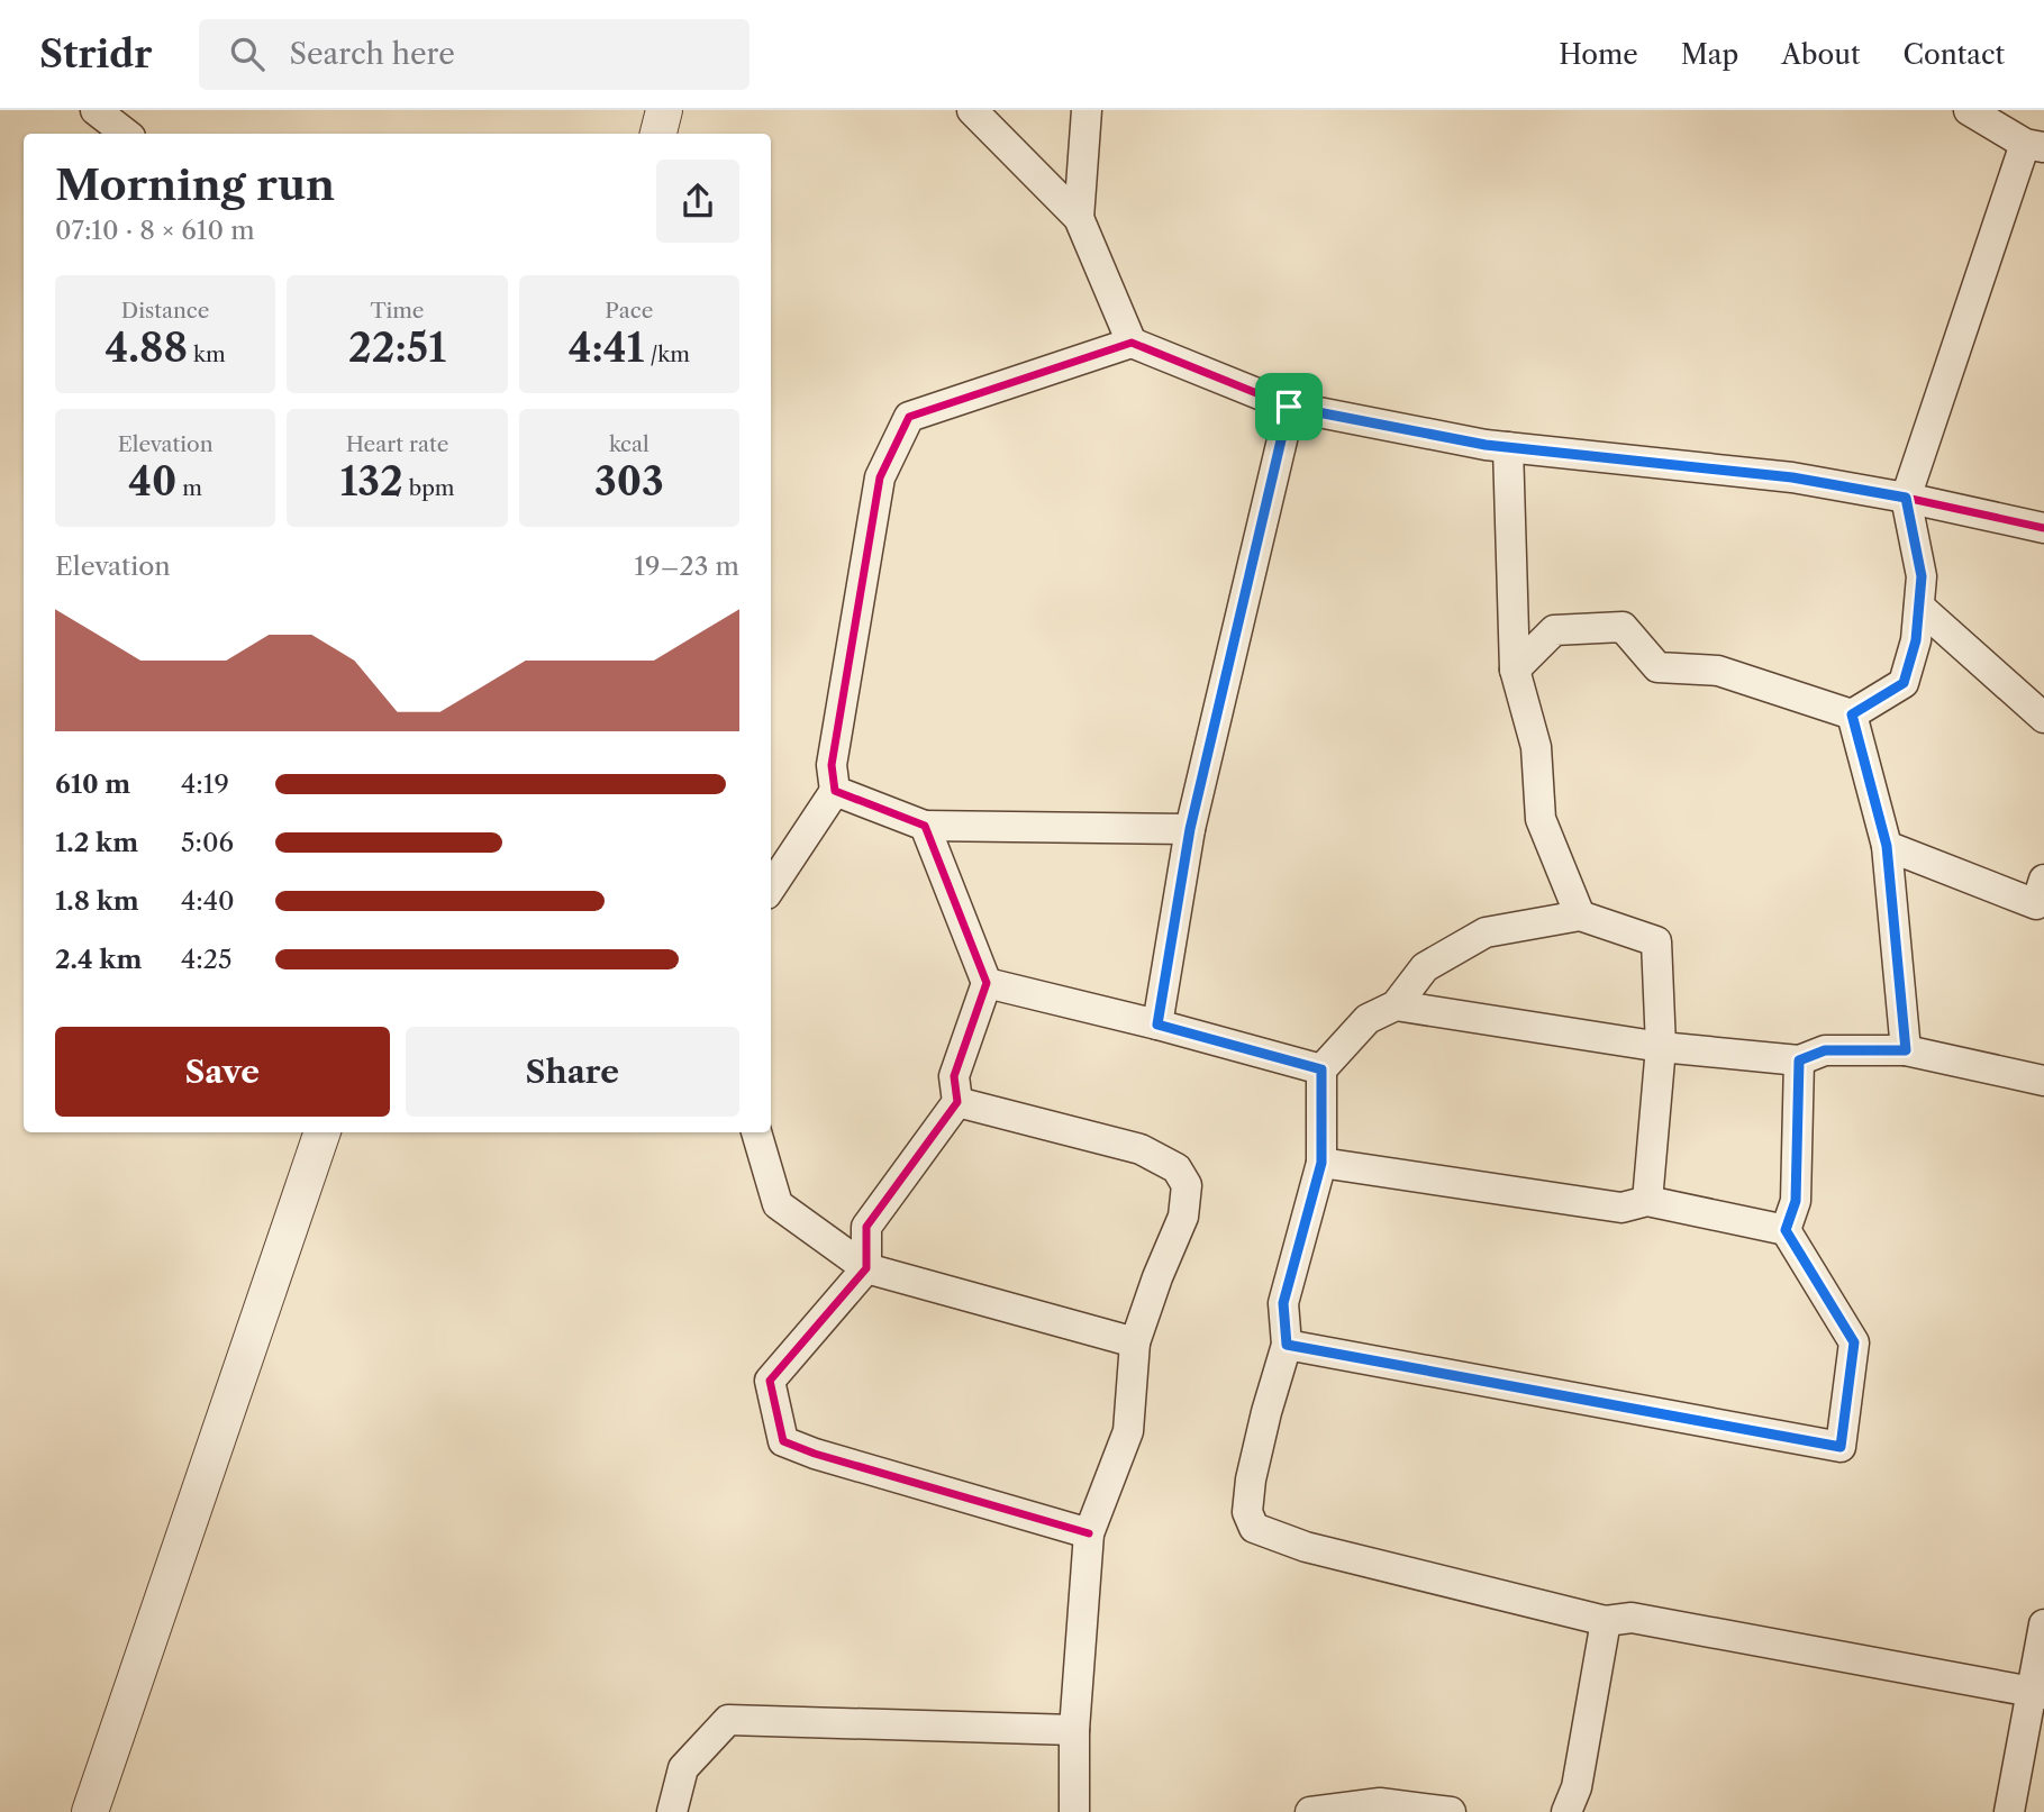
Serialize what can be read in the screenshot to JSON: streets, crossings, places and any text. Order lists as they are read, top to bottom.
{
  "page": {
    "header": "Stridr",
    "search": "Search here",
    "nav": [
      "Home",
      "Map",
      "About",
      "Contact"
    ],
    "heading": ["Morning run", "07:10 · 8 × 610 m"],
    "stats": [
      ["Distance", "4.88 km"],
      ["Time", "22:51"],
      ["Pace", "4:41 /km"],
      ["Elevation", "40 m"],
      ["Heart rate", "132 bpm"],
      ["kcal", "303"]
    ],
    "chart": ["Elevation", "19–23 m"],
    "list": [
      {
        "name": "610 m",
        "note": "4:19"
      },
      {
        "name": "1.2 km",
        "note": "5:06"
      },
      {
        "name": "1.8 km",
        "note": "4:40"
      },
      {
        "name": "2.4 km",
        "note": "4:25"
      }
    ],
    "buttons": ["Save", "Share"]
  }
}
